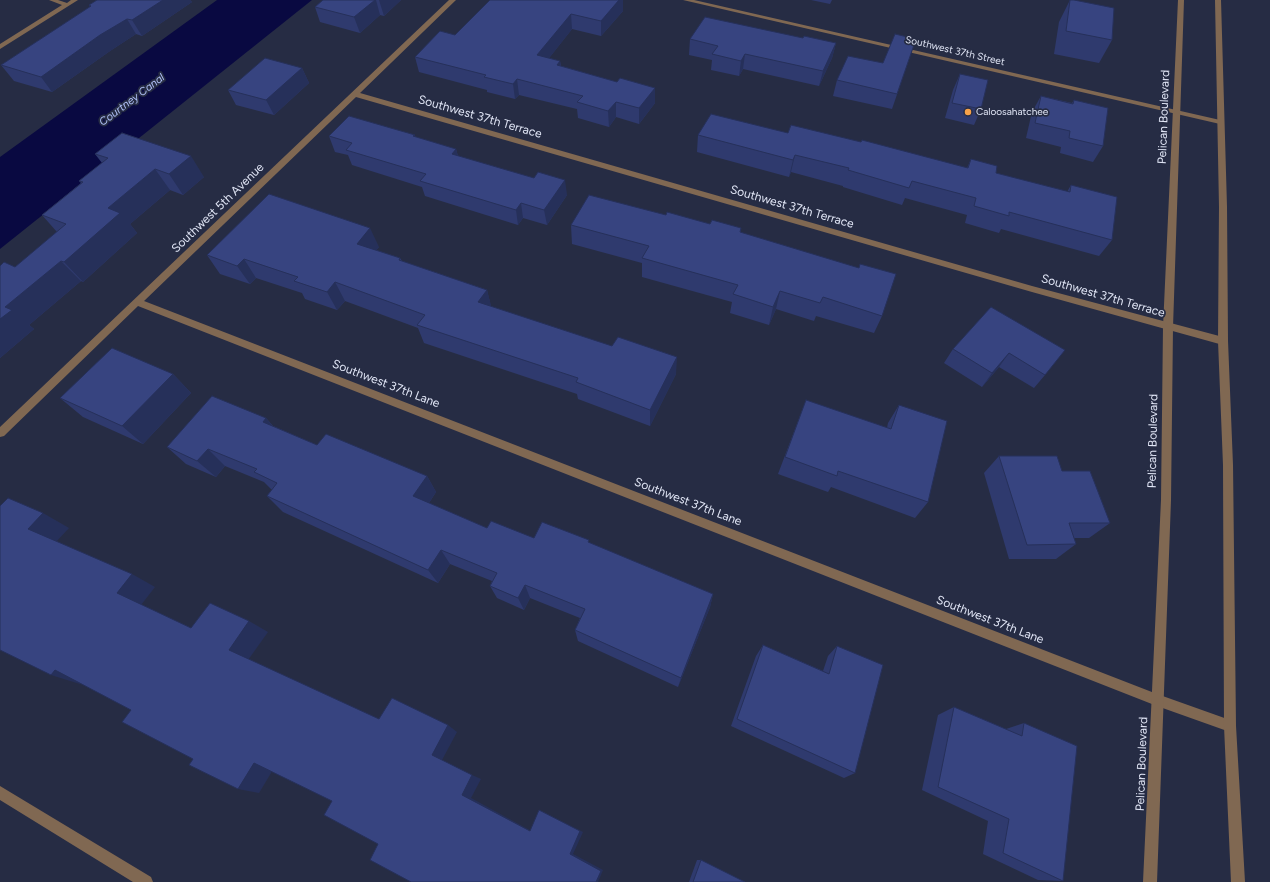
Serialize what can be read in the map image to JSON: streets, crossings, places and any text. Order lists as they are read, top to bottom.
{
  "streets": {
    "street": [
      "Southwest 37th Street",
      "Southwest 37th Terrace",
      "Pelican Boulevard",
      "Southwest 5th Avenue",
      "Southwest 37th Lane"
    ]
  },
  "crossings": [
    ["Southwest 37th Street", "Pelican Boulevard"],
    ["Southwest 37th Terrace", "Pelican Boulevard"],
    ["Southwest 37th Terrace", "Southwest 5th Avenue"],
    ["Pelican Boulevard", "Southwest 37th Lane"],
    ["Southwest 5th Avenue", "Southwest 37th Lane"]
  ],
  "water": ["Courtney Canal"],
  "places": ["Caloosahatchee"]
}
